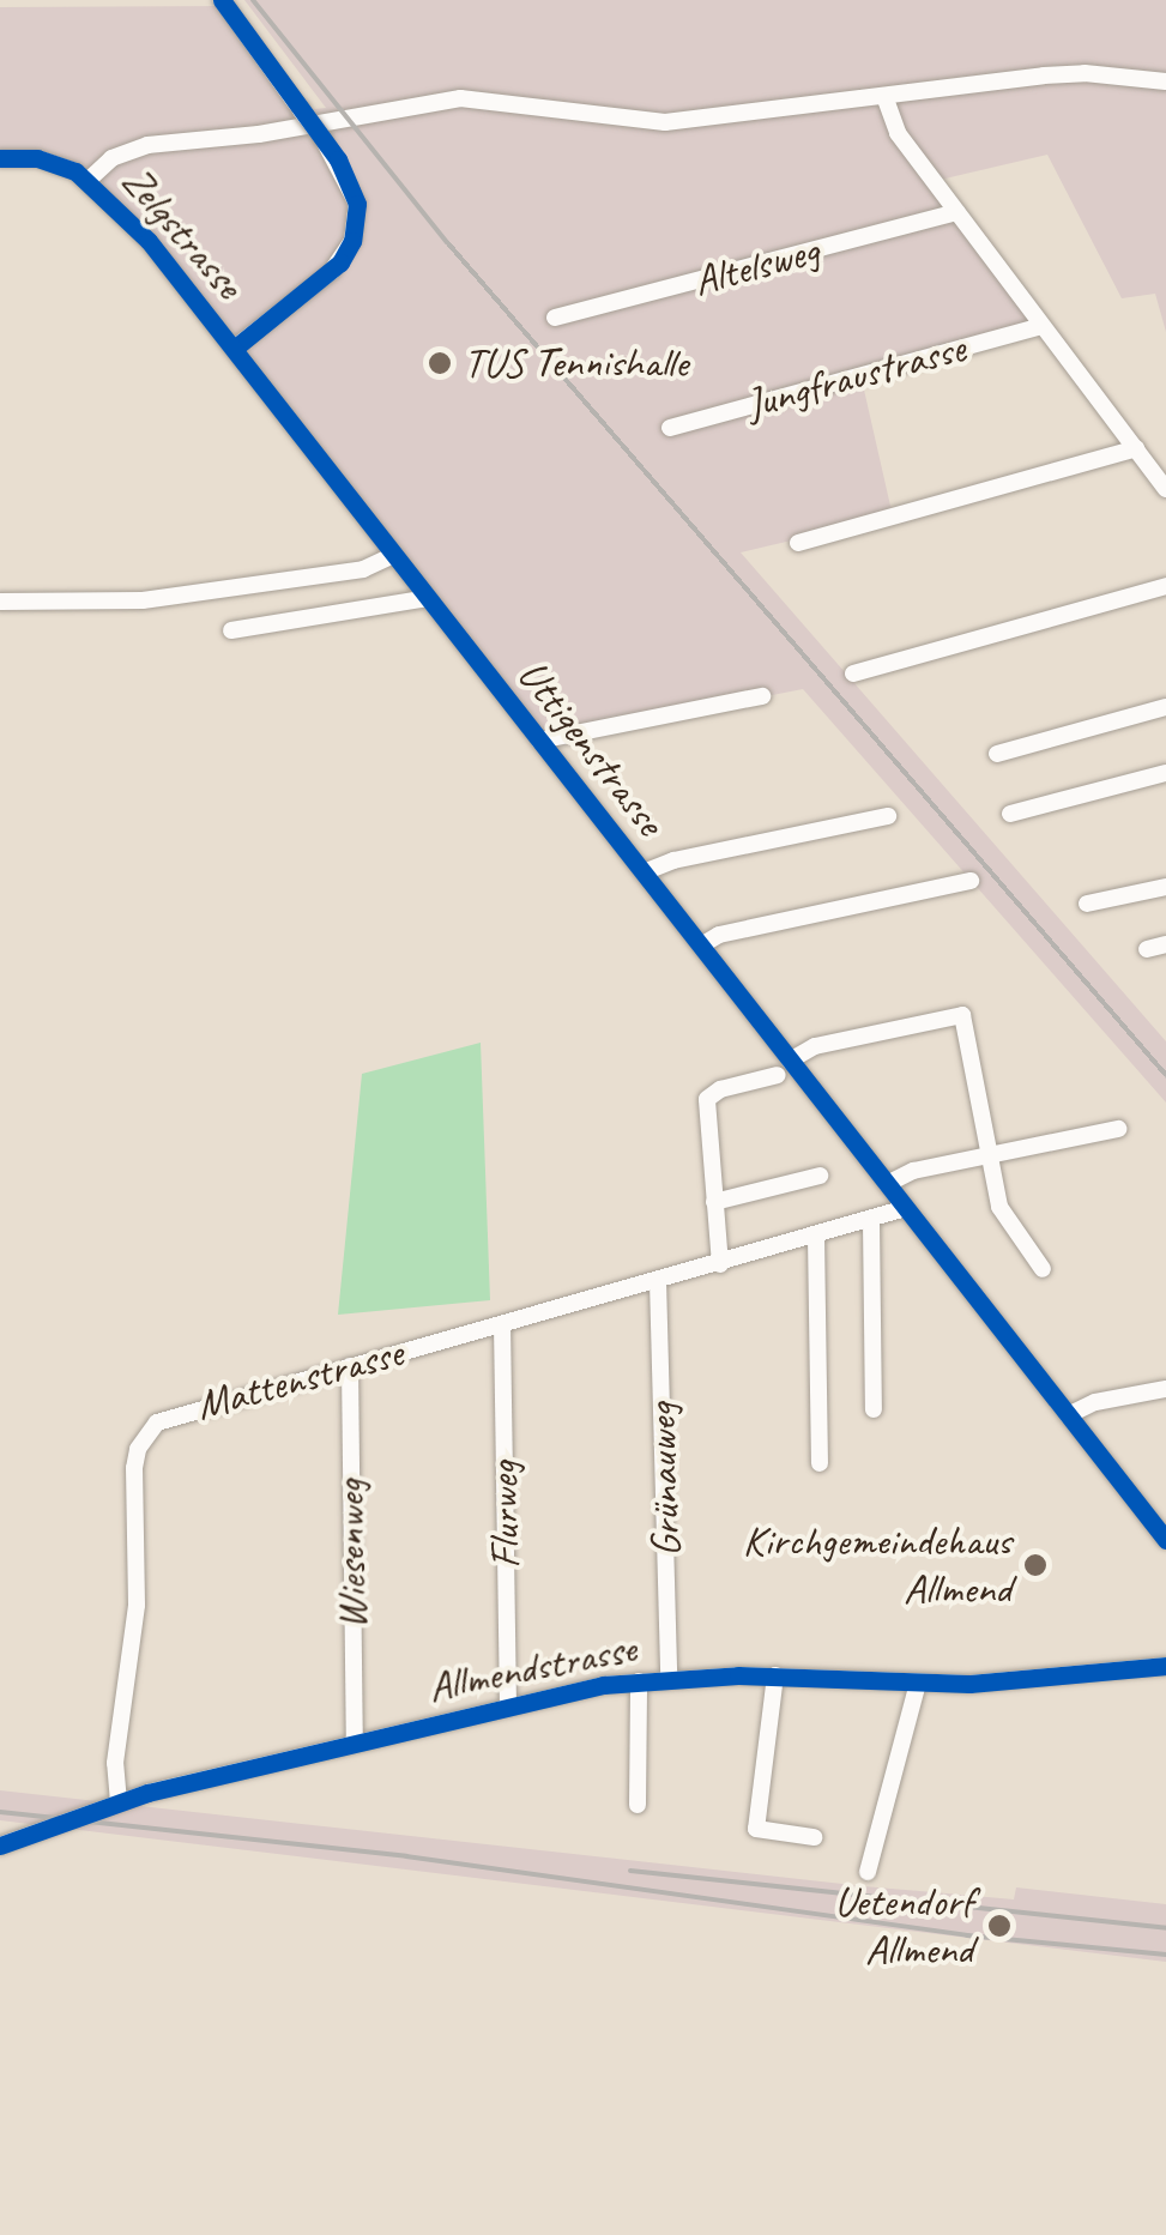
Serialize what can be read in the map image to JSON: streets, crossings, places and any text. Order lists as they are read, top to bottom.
{
  "streets": {
    "street": [
      "Zelgstrasse",
      "Altelsweg",
      "Jungfraustrasse",
      "Uttigenstrasse",
      "Mattenstrasse",
      "Grünauweg",
      "Flurweg",
      "Wiesenweg",
      "Allmendstrasse"
    ]
  },
  "crossings": [
    ["Zelgstrasse", "Uttigenstrasse"],
    ["Uttigenstrasse", "Mattenstrasse"],
    ["Mattenstrasse", "Grünauweg"],
    ["Mattenstrasse", "Flurweg"],
    ["Mattenstrasse", "Wiesenweg"],
    ["Mattenstrasse", "Allmendstrasse"],
    ["Grünauweg", "Allmendstrasse"],
    ["Flurweg", "Allmendstrasse"],
    ["Wiesenweg", "Allmendstrasse"]
  ],
  "places": ["TUS Tennishalle", "Kirchgemeindehaus Allmend", "Uetendorf Allmend"]
}
